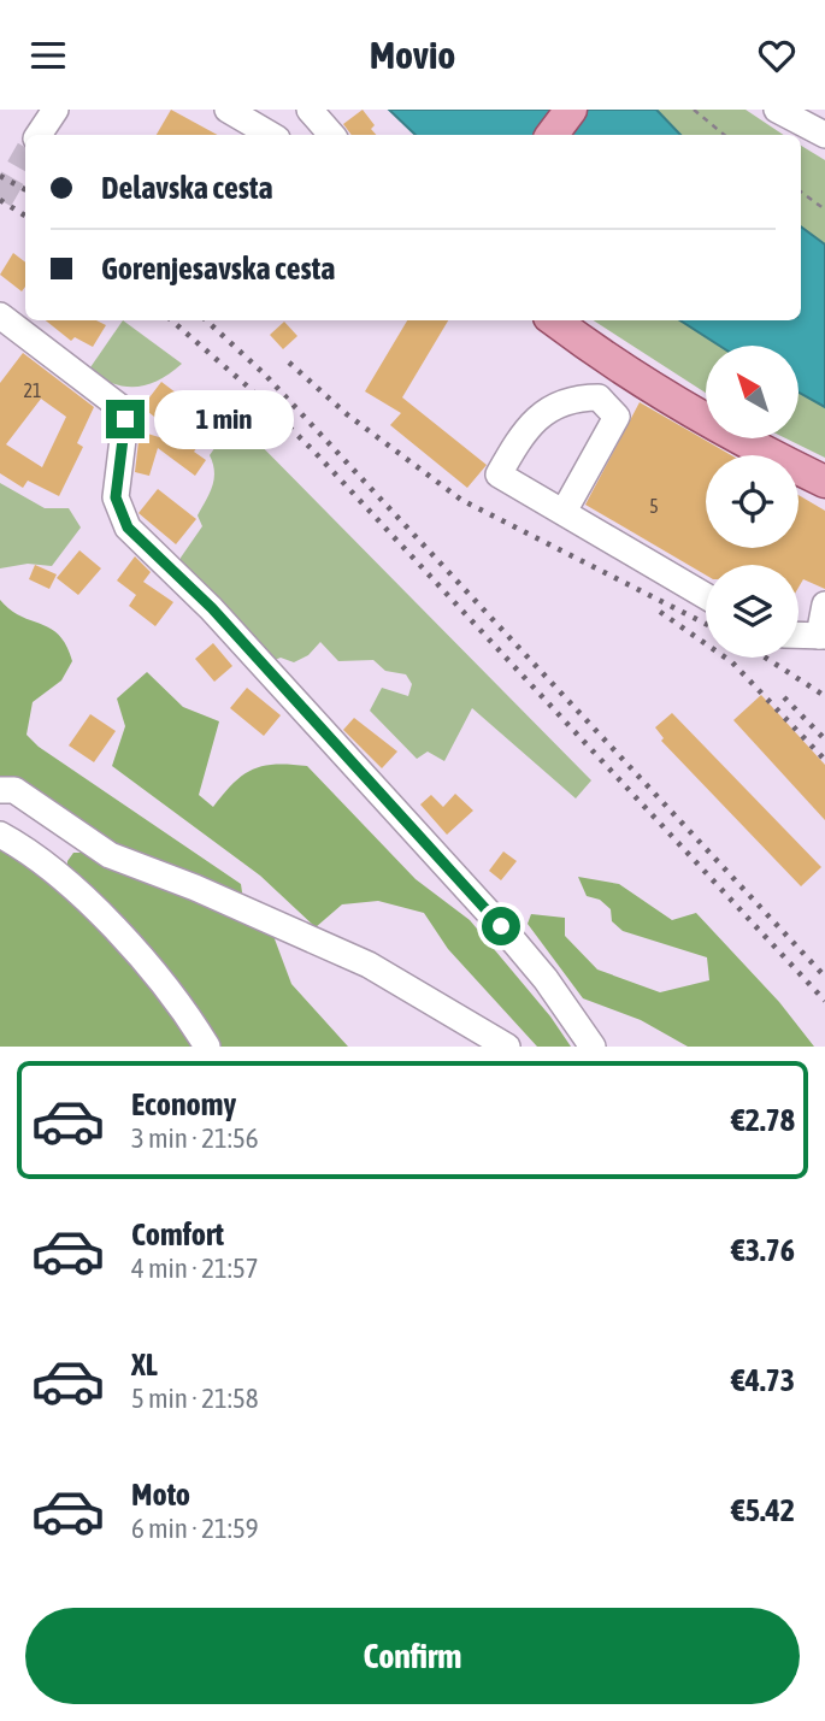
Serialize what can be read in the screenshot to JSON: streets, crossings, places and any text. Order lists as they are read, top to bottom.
{
  "house_numbers": ["21", "5"],
  "north": "top left",
  "page": {
    "header": "Movio",
    "banner": ["Delavska cesta", "Gorenjesavska cesta"],
    "bubble": "1 min",
    "list": [
      {
        "name": "Economy",
        "note": "3 min · 21:56",
        "value": "€2.78"
      },
      {
        "name": "Comfort",
        "note": "4 min · 21:57",
        "value": "€3.76"
      },
      {
        "name": "XL",
        "note": "5 min · 21:58",
        "value": "€4.73"
      },
      {
        "name": "Moto",
        "note": "6 min · 21:59",
        "value": "€5.42"
      }
    ],
    "buttons": "Confirm"
  }
}
